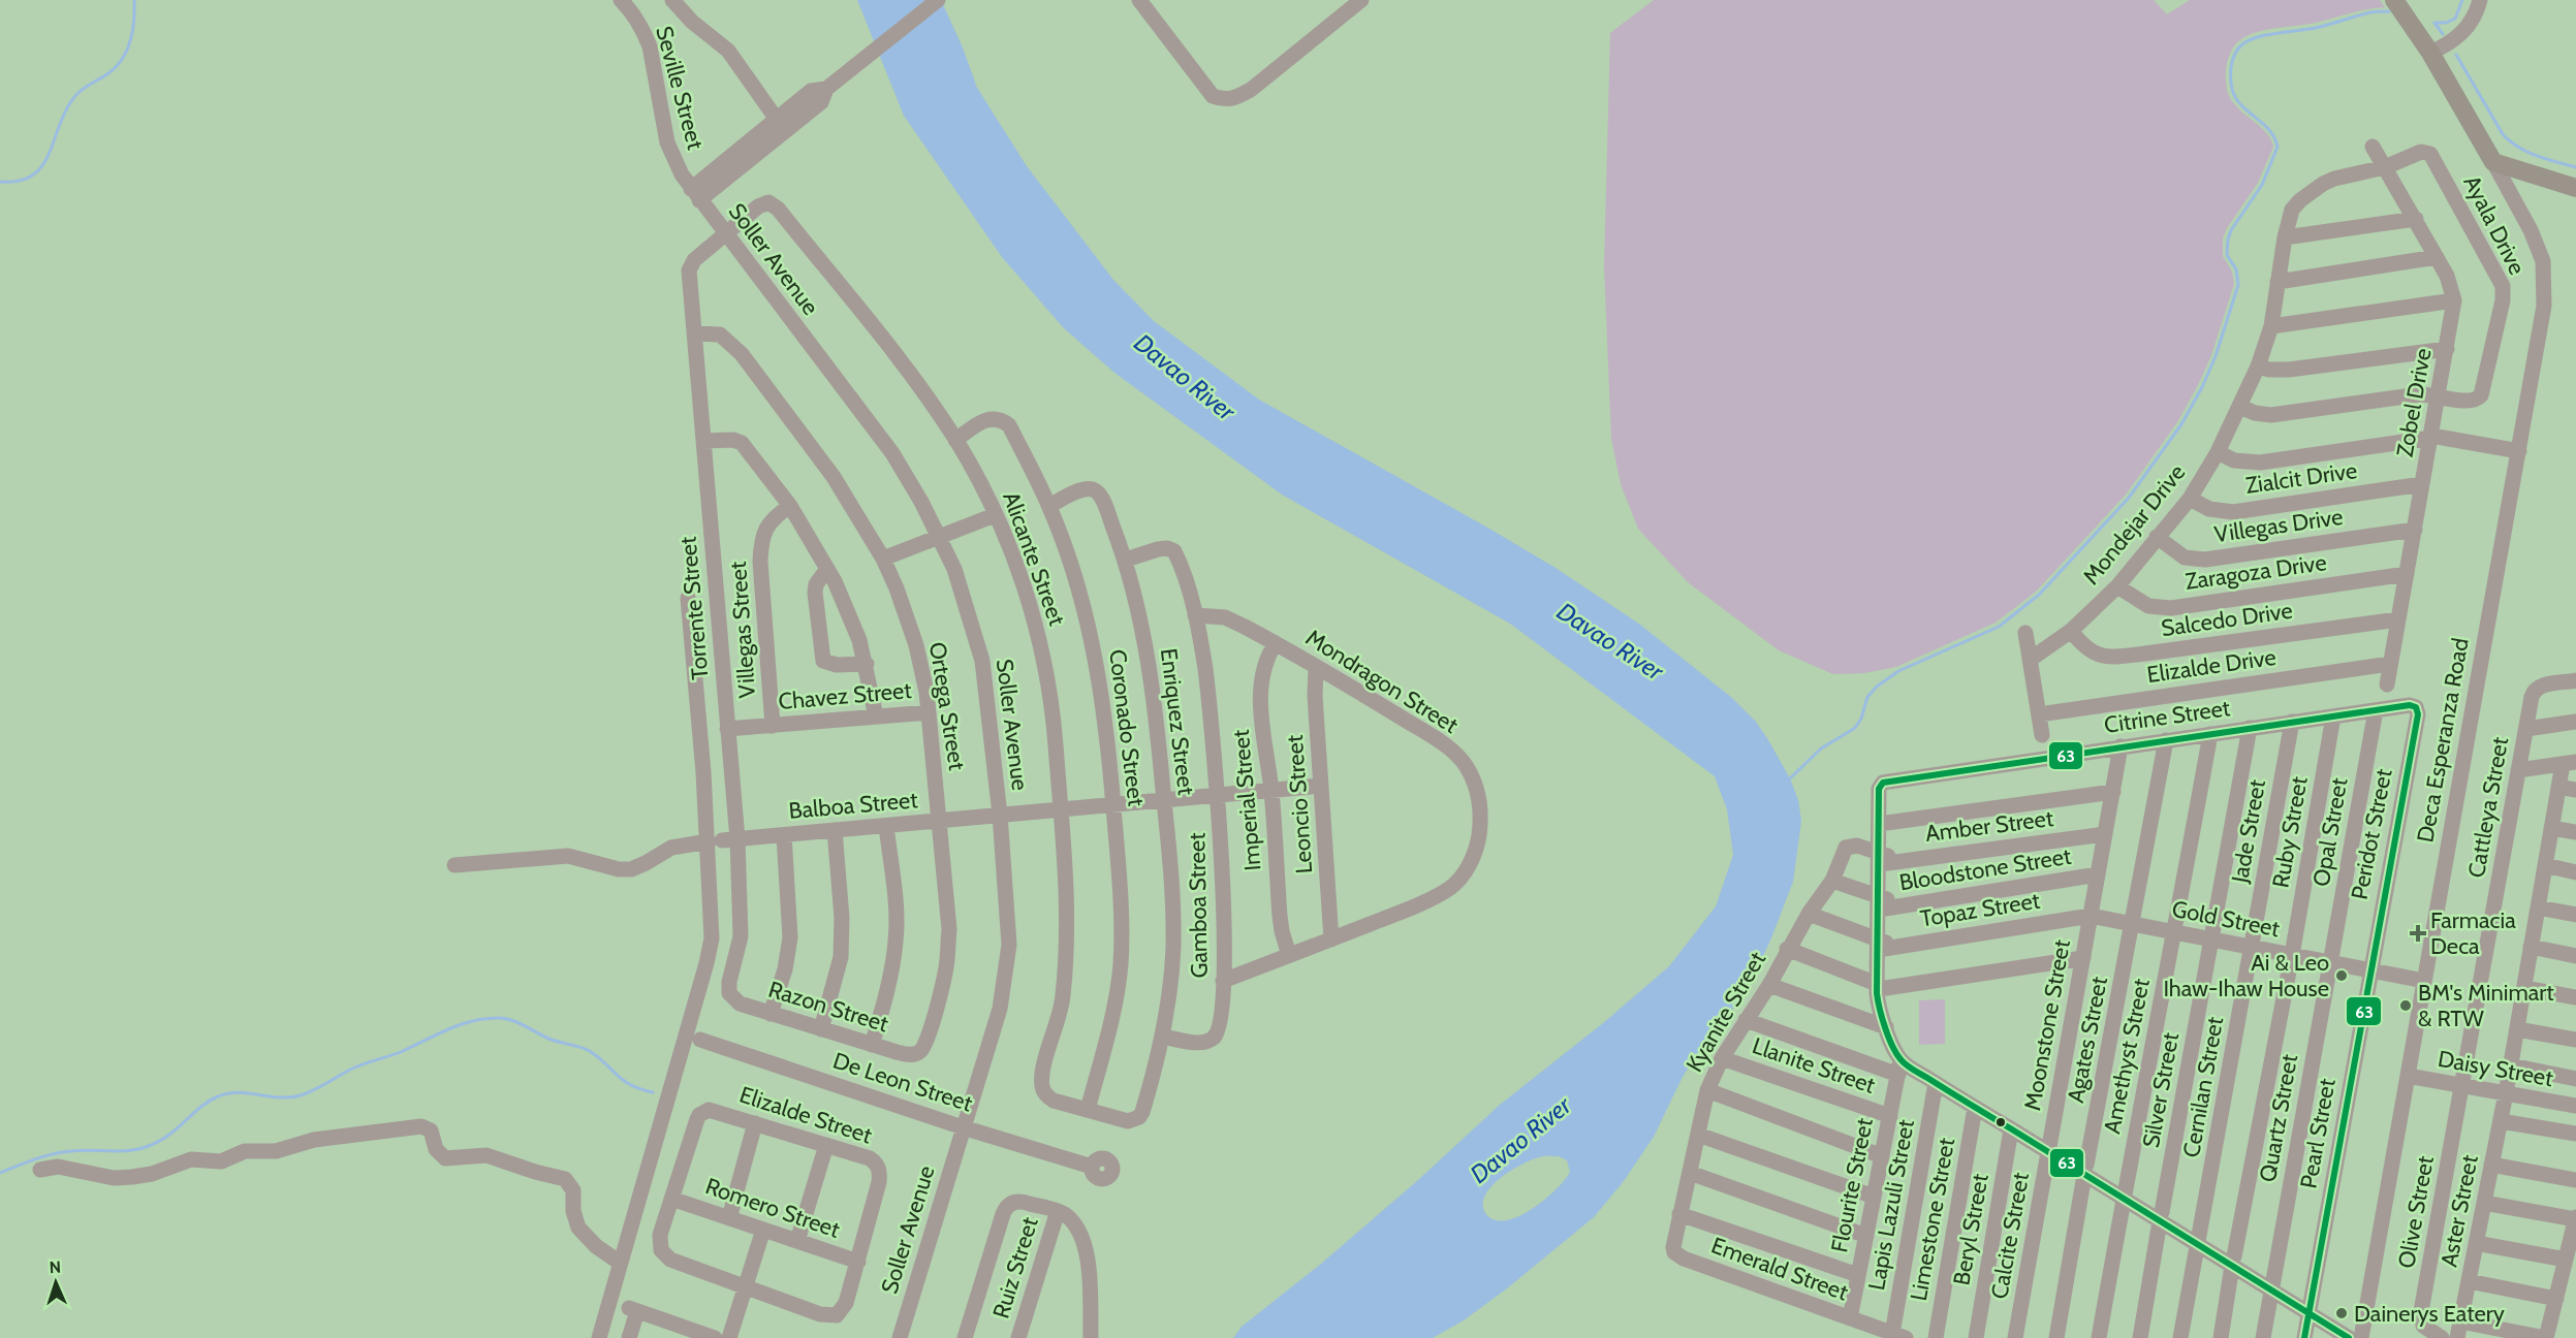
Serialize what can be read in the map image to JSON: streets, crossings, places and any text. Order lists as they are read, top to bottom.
{
  "streets": {
    "street": [
      "Seville Street",
      "Ayala Drive",
      "Soller Avenue",
      "Zobel Drive",
      "Zialcit Drive",
      "Mondejar Drive",
      "Villegas Drive",
      "Alicante Street",
      "Zaragoza Drive",
      "Torrente Street",
      "Salcedo Drive",
      "Villegas Street",
      "Elizalde Drive",
      "Mondragon Street",
      "Chavez Street",
      "Ortega Street",
      "Citrine Street",
      "Enriquez Street",
      "Coronado Street",
      "Deca Esperanza Road",
      "Imperial Street",
      "Leoncio Street",
      "Balboa Street",
      "Cattleya Street",
      "Amber Street",
      "Jade Street",
      "Ruby Street",
      "Opal Street",
      "Peridot Street",
      "Bloodstone Street",
      "Gamboa Street",
      "Topaz Street",
      "Gold Street",
      "Razon Street",
      "Kyanite Street",
      "Moonstone Street",
      "Agates Street",
      "Amethyst Street",
      "Llanite Street",
      "Daisy Street",
      "De Leon Street",
      "Cernilan Street",
      "Silver Street",
      "Elizalde Street",
      "Quartz Street",
      "Pearl Street",
      "Flourite Street",
      "Lapis Lazuli Street",
      "Romero Street",
      "Aster Street",
      "Olive Street",
      "Limestone Street",
      "Beryl Street",
      "Calcite Street",
      "Ruiz Street",
      "Emerald Street"
    ]
  },
  "crossings": [
    ["Seville Street", "Soller Avenue"],
    ["Ayala Drive", "Zobel Drive"],
    ["Ayala Drive", "Mondejar Drive"],
    ["Soller Avenue", "Alicante Street"],
    ["Soller Avenue", "Torrente Street"],
    ["Soller Avenue", "Balboa Street"],
    ["Soller Avenue", "De Leon Street"],
    ["Zobel Drive", "Zialcit Drive"],
    ["Zobel Drive", "Mondejar Drive"],
    ["Zobel Drive", "Villegas Drive"],
    ["Zobel Drive", "Zaragoza Drive"],
    ["Zobel Drive", "Salcedo Drive"],
    ["Zobel Drive", "Elizalde Drive"],
    ["Zialcit Drive", "Mondejar Drive"],
    ["Mondejar Drive", "Villegas Drive"],
    ["Mondejar Drive", "Zaragoza Drive"],
    ["Mondejar Drive", "Salcedo Drive"],
    ["Alicante Street", "Torrente Street"],
    ["Alicante Street", "Enriquez Street"],
    ["Alicante Street", "Coronado Street"],
    ["Alicante Street", "Balboa Street"],
    ["Torrente Street", "Chavez Street"],
    ["Torrente Street", "Ortega Street"],
    ["Torrente Street", "Balboa Street"],
    ["Torrente Street", "Razon Street"],
    ["Villegas Street", "Chavez Street"],
    ["Mondragon Street", "Imperial Street"],
    ["Mondragon Street", "Leoncio Street"],
    ["Mondragon Street", "Gamboa Street"],
    ["Chavez Street", "Ortega Street"],
    ["Ortega Street", "Balboa Street"],
    ["Ortega Street", "Razon Street"],
    ["Citrine Street", "Jade Street"],
    ["Citrine Street", "Ruby Street"],
    ["Citrine Street", "Opal Street"],
    ["Citrine Street", "Peridot Street"],
    ["Citrine Street", "Moonstone Street"],
    ["Citrine Street", "Agates Street"],
    ["Citrine Street", "Amethyst Street"],
    ["Citrine Street", "Silver Street"],
    ["Enriquez Street", "Coronado Street"],
    ["Enriquez Street", "Balboa Street"],
    ["Enriquez Street", "Gamboa Street"],
    ["Coronado Street", "Balboa Street"],
    ["Deca Esperanza Road", "Gold Street"],
    ["Deca Esperanza Road", "Daisy Street"],
    ["Imperial Street", "Balboa Street"],
    ["Leoncio Street", "Balboa Street"],
    ["Balboa Street", "Gamboa Street"],
    ["Cattleya Street", "Daisy Street"],
    ["Cattleya Street", "Olive Street"],
    ["Amber Street", "Kyanite Street"],
    ["Amber Street", "Moonstone Street"],
    ["Jade Street", "Gold Street"],
    ["Jade Street", "Cernilan Street"],
    ["Ruby Street", "Gold Street"],
    ["Opal Street", "Gold Street"],
    ["Opal Street", "Quartz Street"],
    ["Peridot Street", "Gold Street"],
    ["Peridot Street", "Pearl Street"],
    ["Bloodstone Street", "Moonstone Street"],
    ["Topaz Street", "Gold Street"],
    ["Topaz Street", "Moonstone Street"],
    ["Gold Street", "Moonstone Street"],
    ["Gold Street", "Agates Street"],
    ["Gold Street", "Amethyst Street"],
    ["Gold Street", "Cernilan Street"],
    ["Gold Street", "Silver Street"],
    ["Gold Street", "Quartz Street"],
    ["Gold Street", "Pearl Street"],
    ["Kyanite Street", "Llanite Street"],
    ["Kyanite Street", "Emerald Street"],
    ["Moonstone Street", "Calcite Street"],
    ["Llanite Street", "Flourite Street"],
    ["Daisy Street", "Aster Street"],
    ["Daisy Street", "Olive Street"],
    ["Elizalde Street", "Romero Street"],
    ["Flourite Street", "Emerald Street"],
    ["Lapis Lazuli Street", "Emerald Street"]
  ],
  "water": ["Davao River"],
  "places": {
    "health": ["Farmacia Deca"],
    "other": ["Ai & Leo Ihaw-Ihaw House", "BM's Minimart & RTW", "Dainerys Eatery"]
  },
  "lines": ["transit line 63"],
  "north": "top"
}
